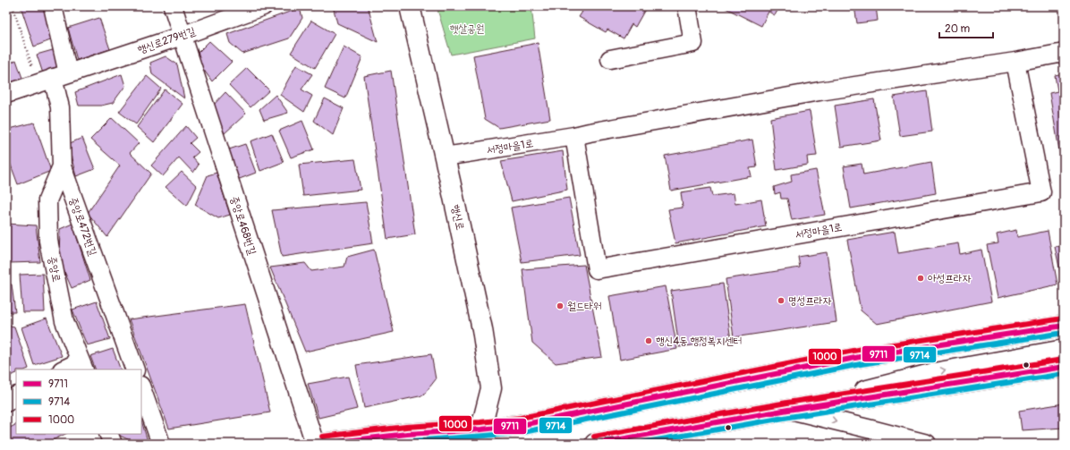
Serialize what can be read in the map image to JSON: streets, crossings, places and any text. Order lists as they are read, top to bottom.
{
  "streets": {
    "main road": ["행신로"],
    "street": [
      "행신로279번길",
      "서정마을1로",
      "중앙로468번길",
      "중앙로472번길",
      "중앙로"
    ]
  },
  "crossings": [
    ["행신로279번길", "중앙로468번길"],
    ["행신로279번길", "중앙로472번길"],
    ["서정마을1로", "행신로"],
    ["중앙로472번길", "중앙로"]
  ],
  "parks": ["햇살공원"],
  "places": [
    "아성프라자",
    "명성프라자",
    "월드타워",
    "행신4동 행정복지센터"
  ],
  "lines": ["transit line 1000", "transit line 9711", "transit line 9714"],
  "legend": ["9711", "9714", "1000"],
  "scale_bar": "20 m"
}
